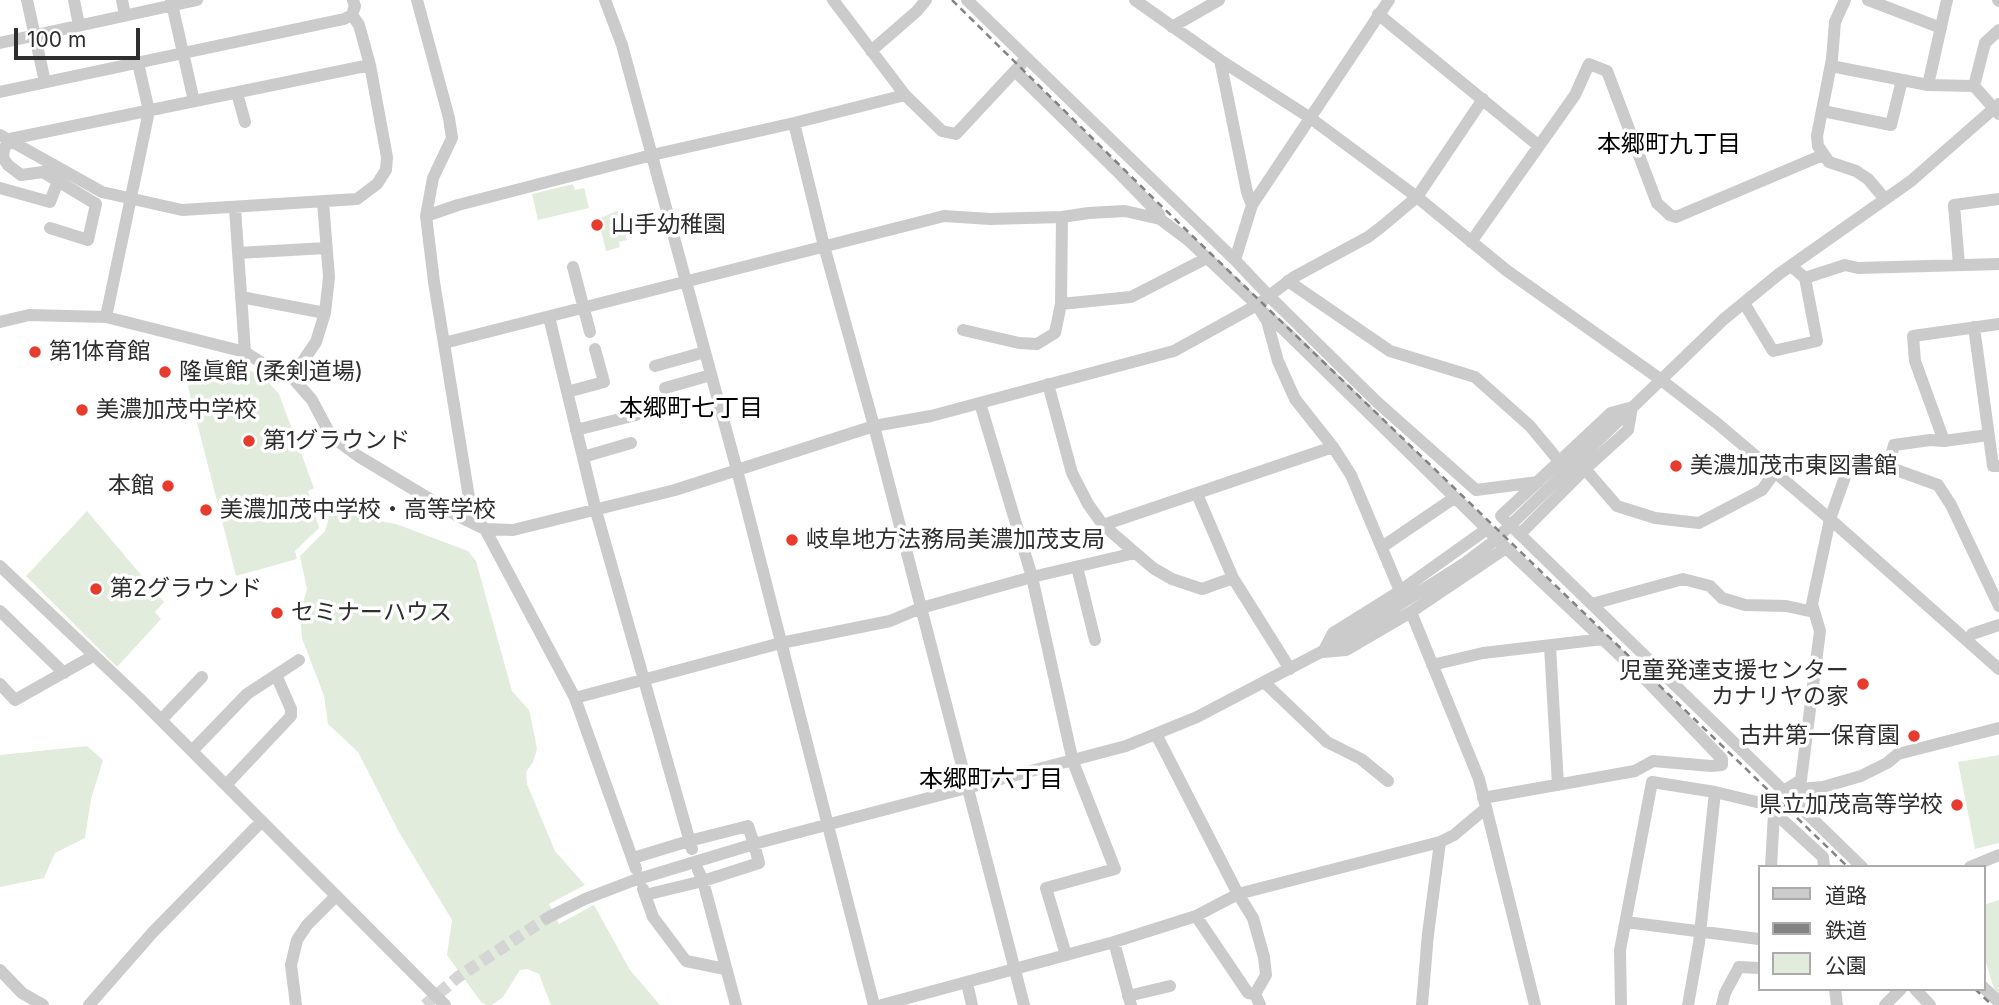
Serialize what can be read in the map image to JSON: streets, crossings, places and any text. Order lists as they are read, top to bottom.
{
  "districts": ["本郷町九丁目", "本郷町七丁目", "本郷町六丁目"],
  "places": [
    "山手幼稚園",
    "第1体育館",
    "隆眞館 (柔剣道場)",
    "美濃加茂中学校",
    "第1グラウンド",
    "美濃加茂市東図書館",
    "本館",
    "美濃加茂中学校・高等学校",
    "岐阜地方法務局美濃加茂支局",
    "第2グラウンド",
    "セミナーハウス",
    "児童発達支援センター カナリヤの家",
    "古井第一保育園",
    "県立加茂高等学校"
  ],
  "legend": ["道路", "鉄道", "公園"],
  "scale_bar": "100 m"
}
